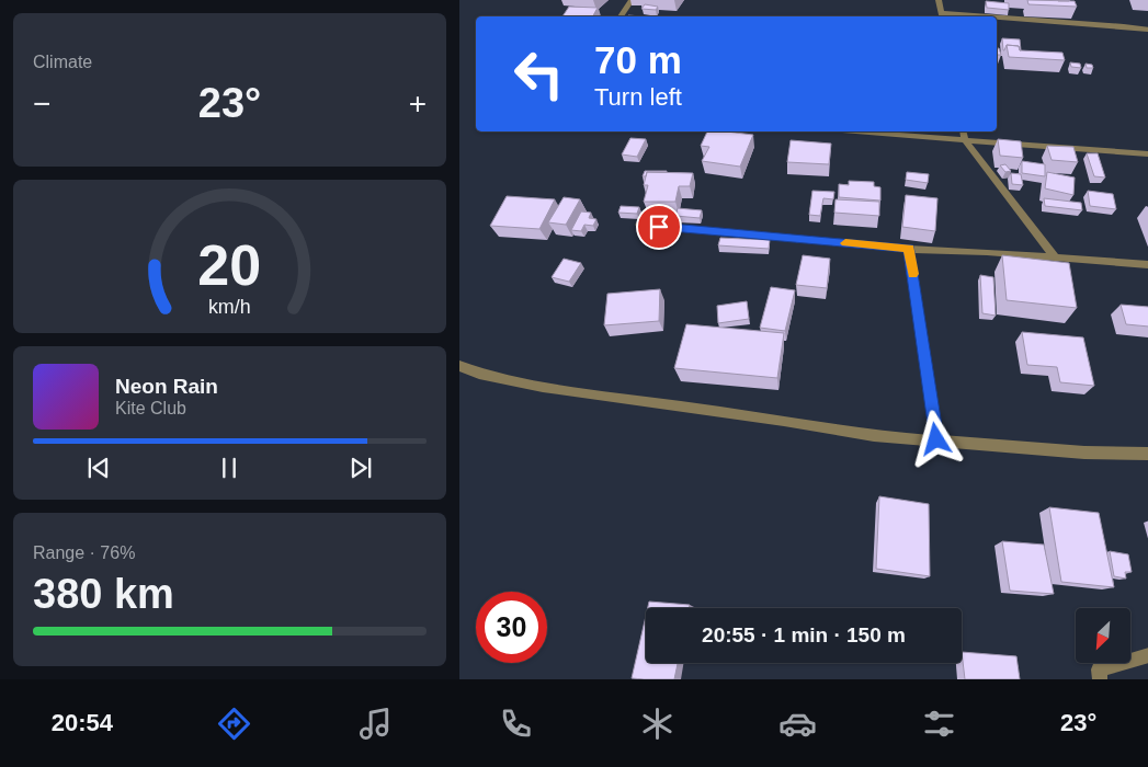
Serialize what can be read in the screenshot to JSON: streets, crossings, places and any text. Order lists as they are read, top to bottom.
{
  "north": "bottom left",
  "page": {
    "tile": [
      "Climate",
      ["Range · 76%", "380 km"]
    ],
    "turn": ["70 m", "Turn left"],
    "heat": ["−", "23°", "+"],
    "song": ["Neon Rain", "Kite Club"],
    "limit": "30",
    "trip": "20:55 · 1 min · 150 m",
    "tabs": ["20:54", "23°"],
    "gauge": ["20", "km/h"]
  }
}
